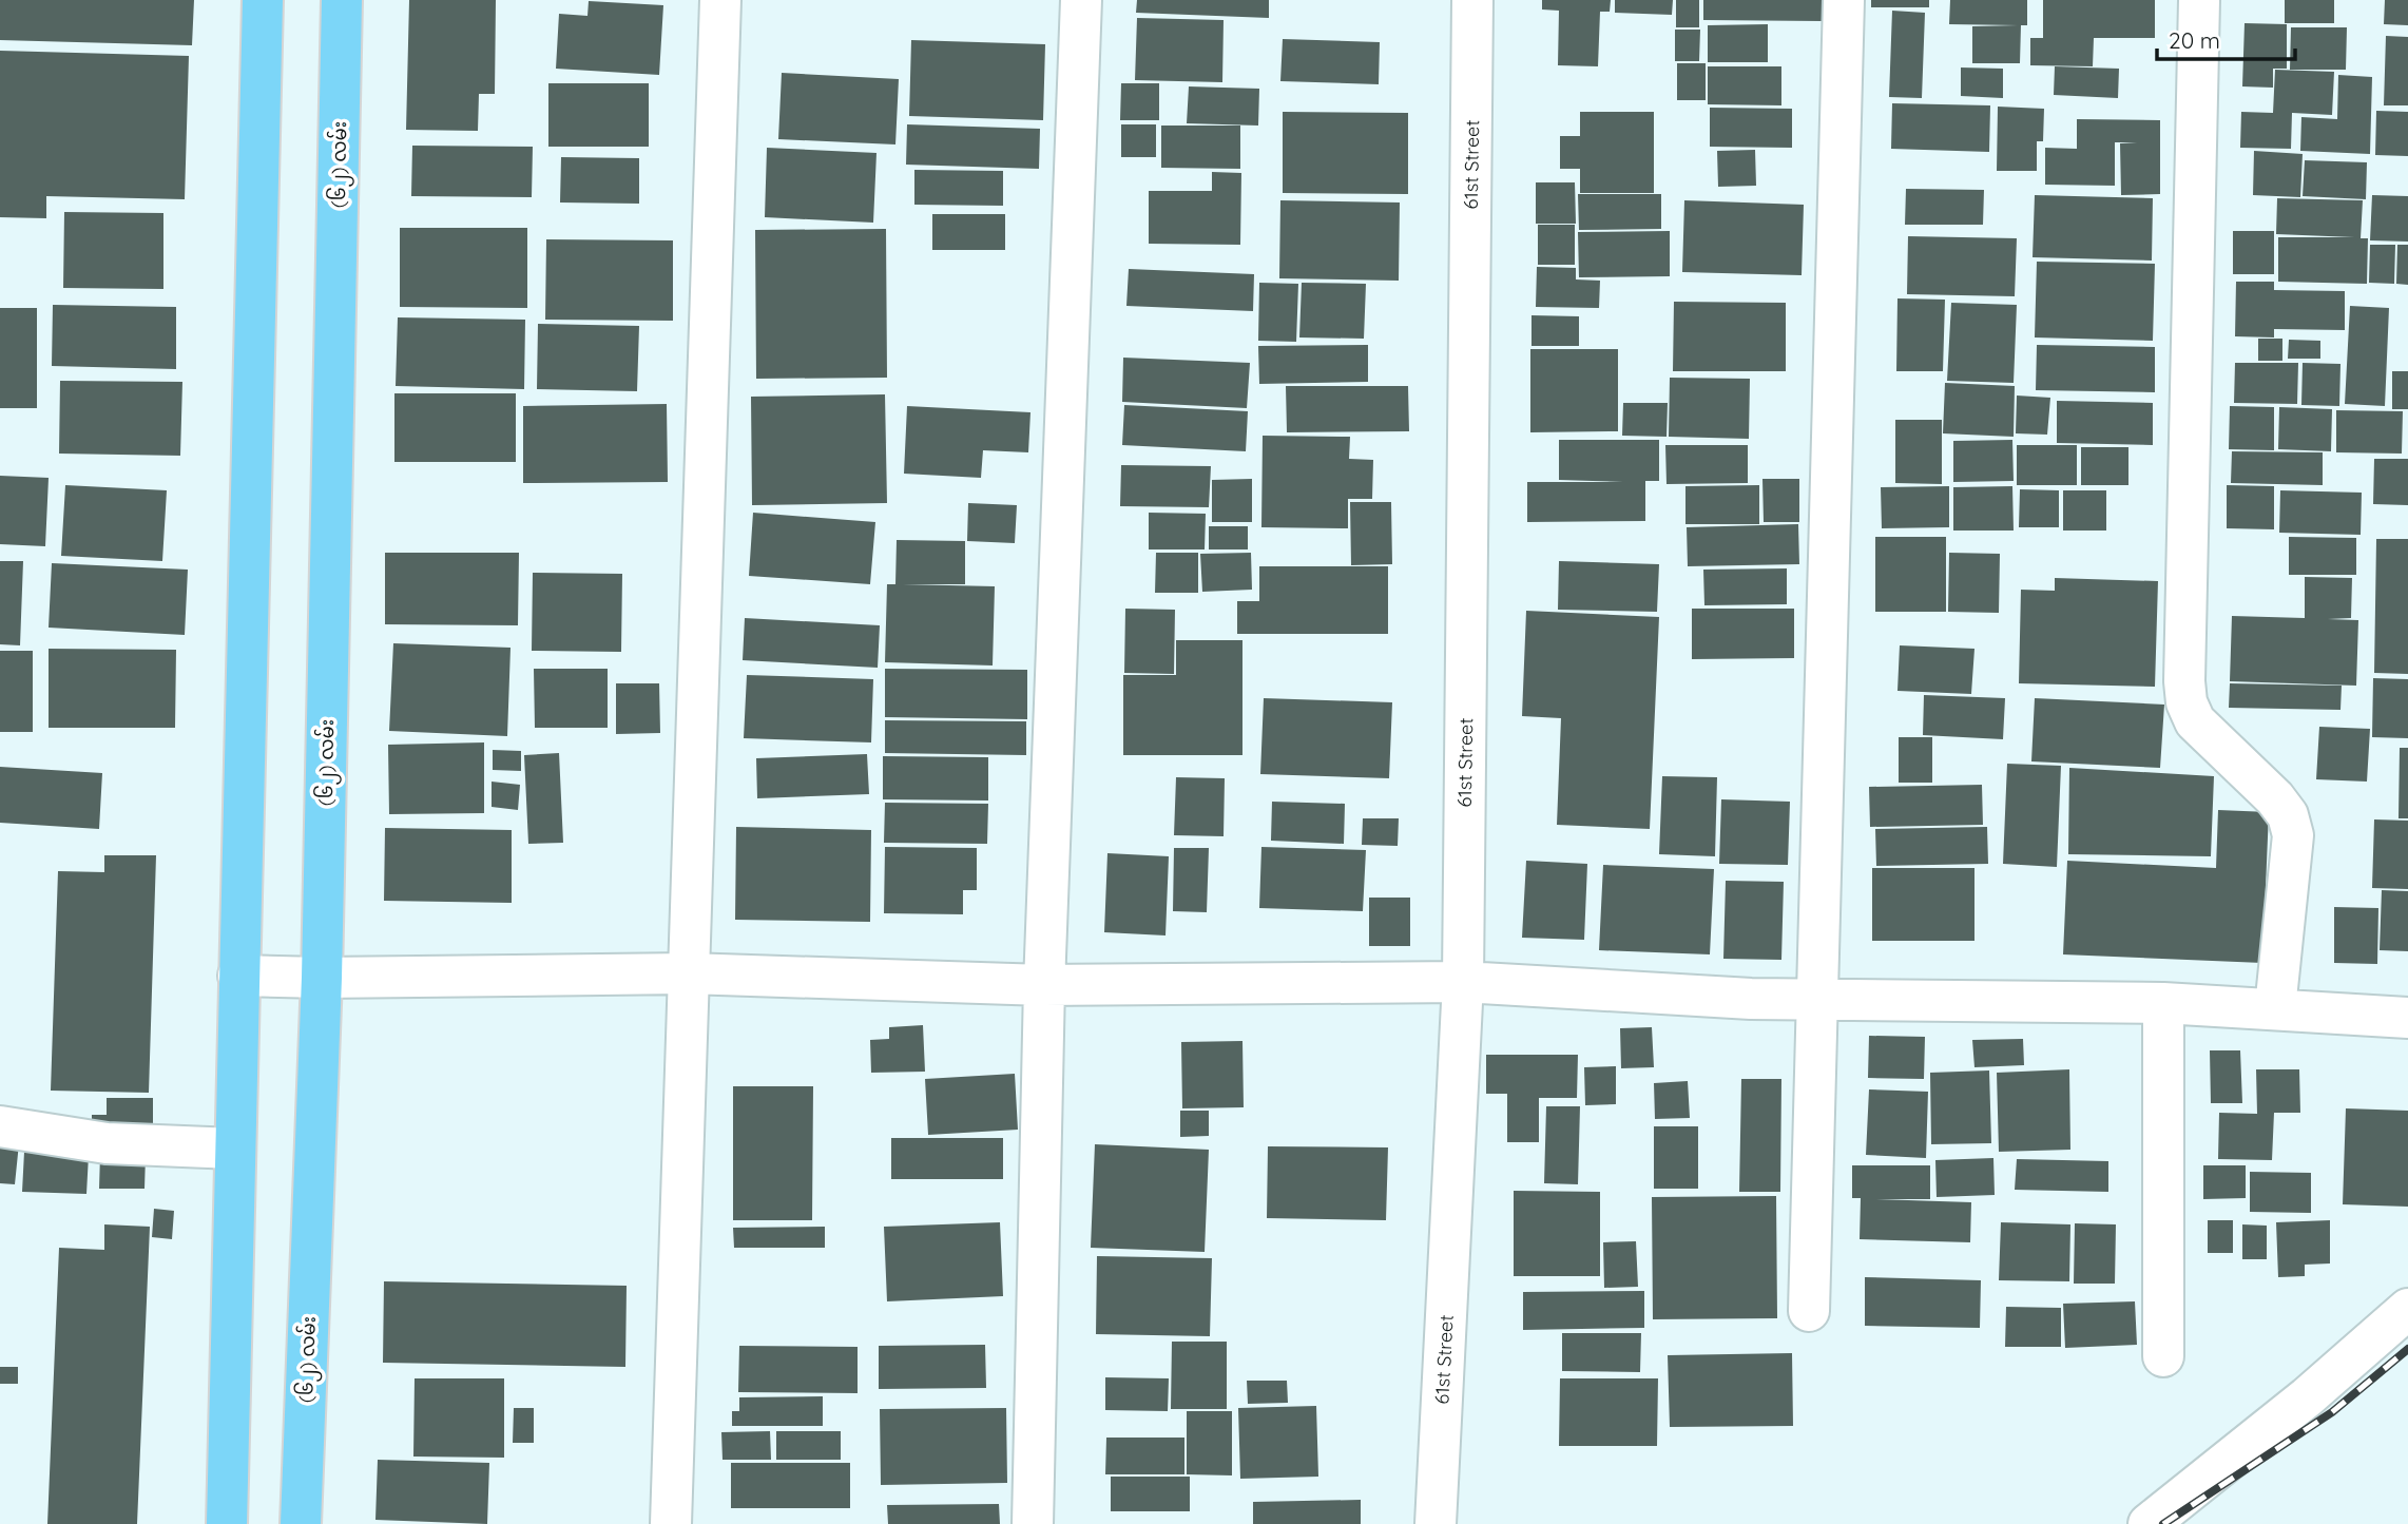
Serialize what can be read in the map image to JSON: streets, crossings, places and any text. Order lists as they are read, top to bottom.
{
  "streets": {
    "main road": ["(၆၂) လမ်း"],
    "street": ["61st Street"]
  },
  "scale_bar": "20 m"
}
